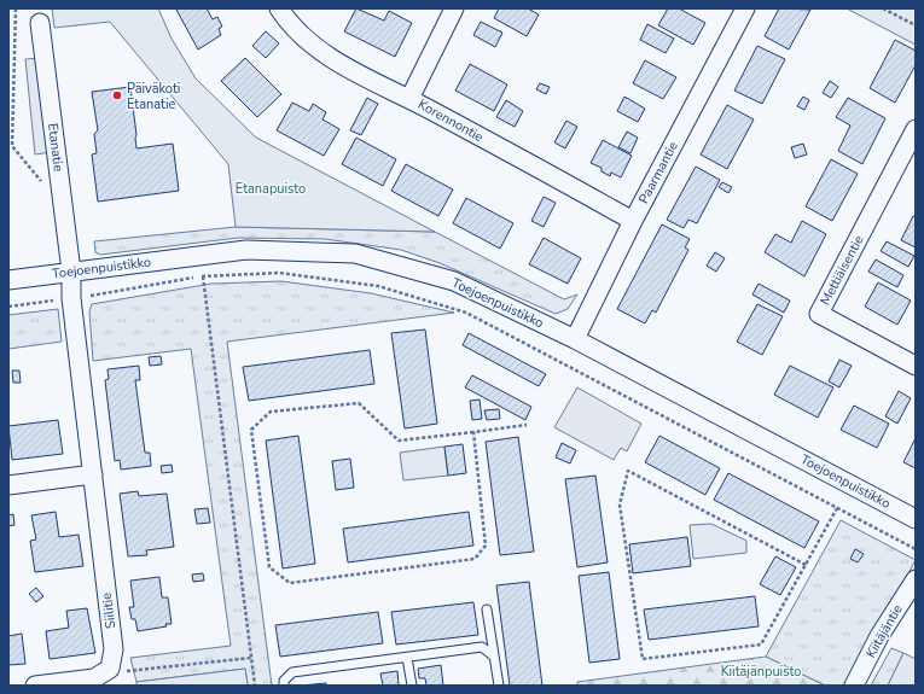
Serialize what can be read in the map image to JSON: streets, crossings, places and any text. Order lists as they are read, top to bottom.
{
  "streets": {
    "street": [
      "Korennontie",
      "Etanatie",
      "Paarmantie",
      "Toejoenpuistikko",
      "Mettiäisentie",
      "Siilitie",
      "Kiitäjäntie"
    ]
  },
  "crossings": [
    ["Korennontie", "Paarmantie"],
    ["Etanatie", "Toejoenpuistikko"],
    ["Etanatie", "Siilitie"],
    ["Paarmantie", "Toejoenpuistikko"],
    ["Toejoenpuistikko", "Siilitie"]
  ],
  "parks": ["Etanapuisto", "Kiitäjänpuisto"],
  "places": ["Päiväkoti Etanatie"]
}
